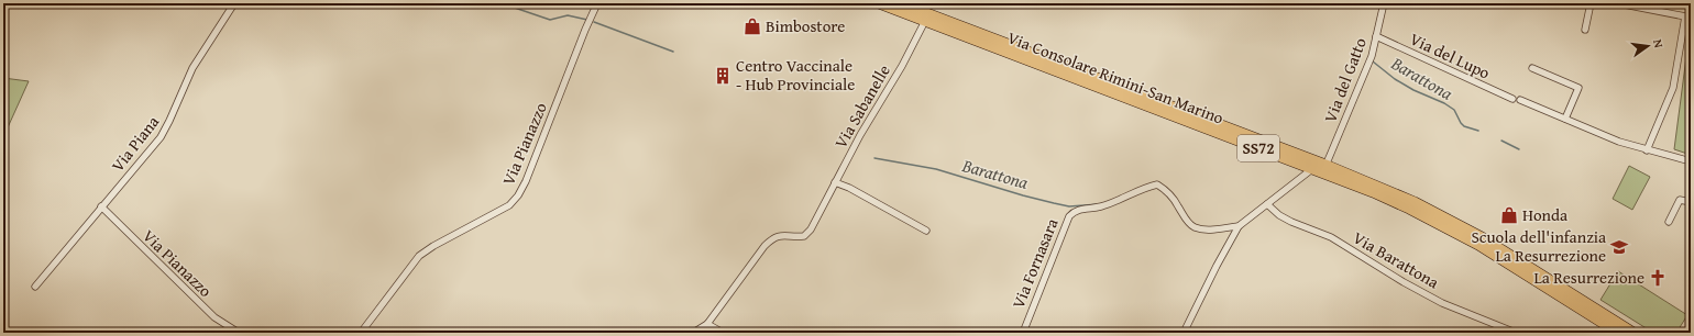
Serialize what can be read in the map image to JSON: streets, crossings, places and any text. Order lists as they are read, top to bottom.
{
  "streets": {
    "main road": ["Via Consolare Rimini-San Marino", "SS72"],
    "street": [
      "Via del Lupo",
      "Via del Gatto",
      "Via Sabanelle",
      "Via Piana",
      "Via Pianazzo",
      "Via Barattona",
      "Via Fornasara"
    ]
  },
  "crossings": [
    ["Via del Lupo", "Via del Gatto"],
    ["Via Consolare Rimini-San Marino", "Via del Gatto"],
    ["Via Consolare Rimini-San Marino", "Via Sabanelle"],
    ["Via Piana", "Via Pianazzo"]
  ],
  "water": ["Barattona"],
  "places": {
    "shop": ["Bimbostore", "Honda"],
    "building": ["Centro Vaccinale - Hub Provinciale"],
    "school or university": ["Scuola dell'infanzia La Resurrezione"],
    "church": ["La Resurrezione"]
  },
  "north": "right"
}
